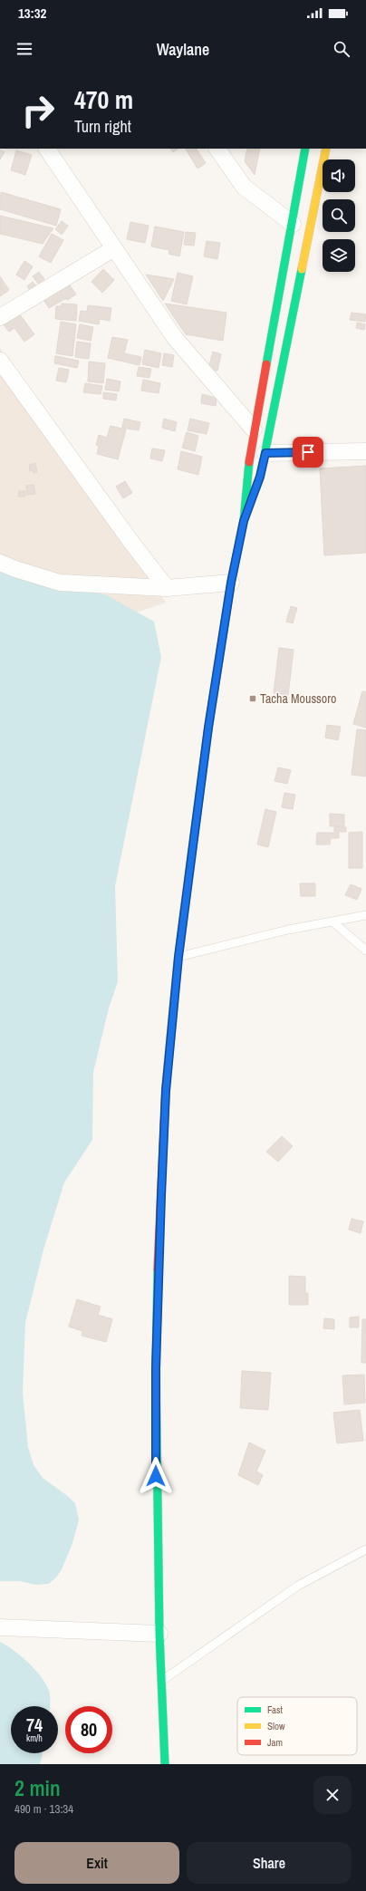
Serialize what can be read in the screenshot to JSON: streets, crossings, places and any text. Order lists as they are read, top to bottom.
{
  "places": {
    "transit": ["Tacha Moussoro"]
  },
  "legend": ["Fast", "Slow", "Jam"],
  "page": {
    "status": "13:32",
    "header": "Waylane",
    "turn": ["470 m", "Turn right"],
    "speed": "74 km/h",
    "limit": "80",
    "heading": ["2 min", "490 m · 13:34"],
    "buttons": ["Exit", "Share"]
  }
}
